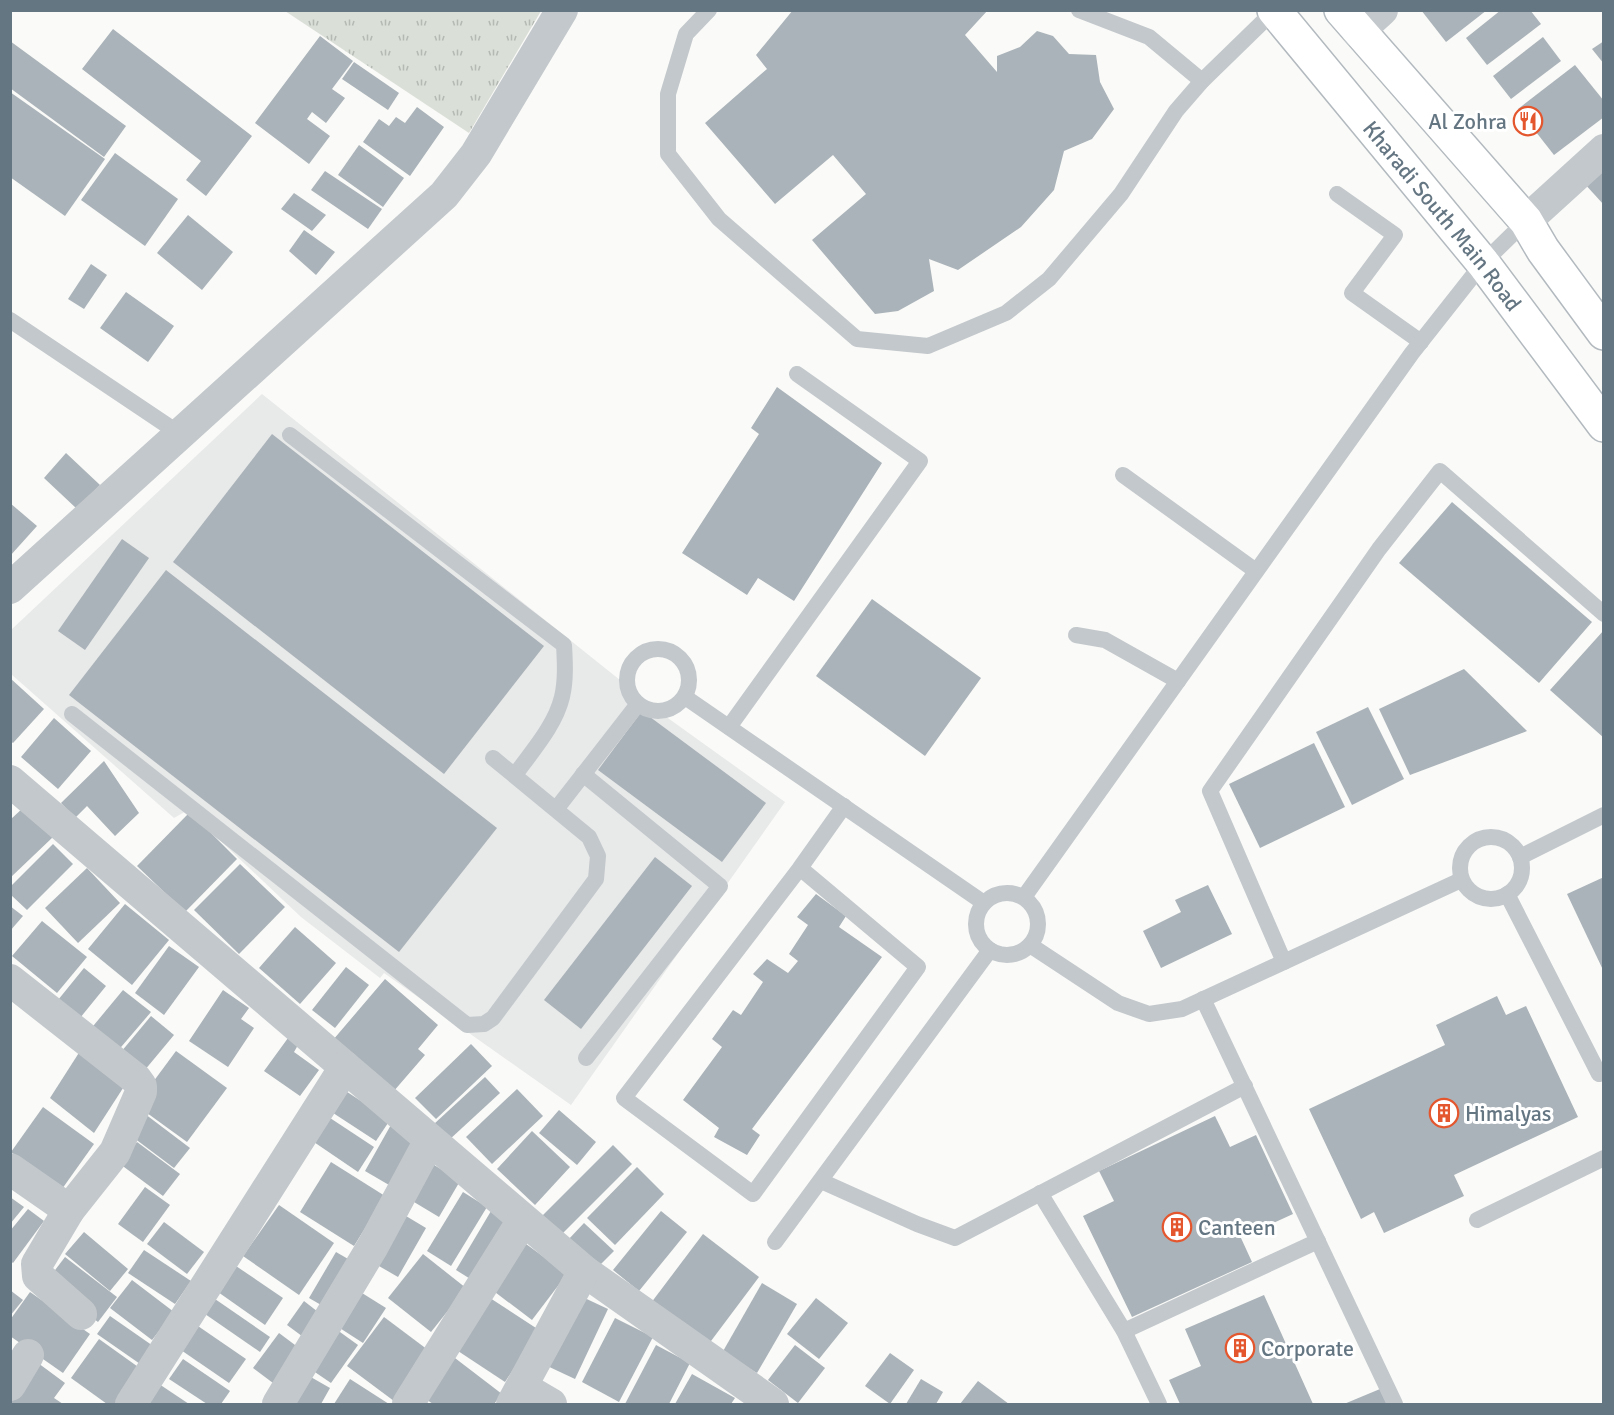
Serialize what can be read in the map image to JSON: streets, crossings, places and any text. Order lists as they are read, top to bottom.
{
  "streets": {
    "main road": ["Kharadi South Main Road"]
  },
  "places": {
    "restaurant": ["Al Zohra"],
    "building": ["Himalyas", "Canteen", "Corporate"]
  }
}
